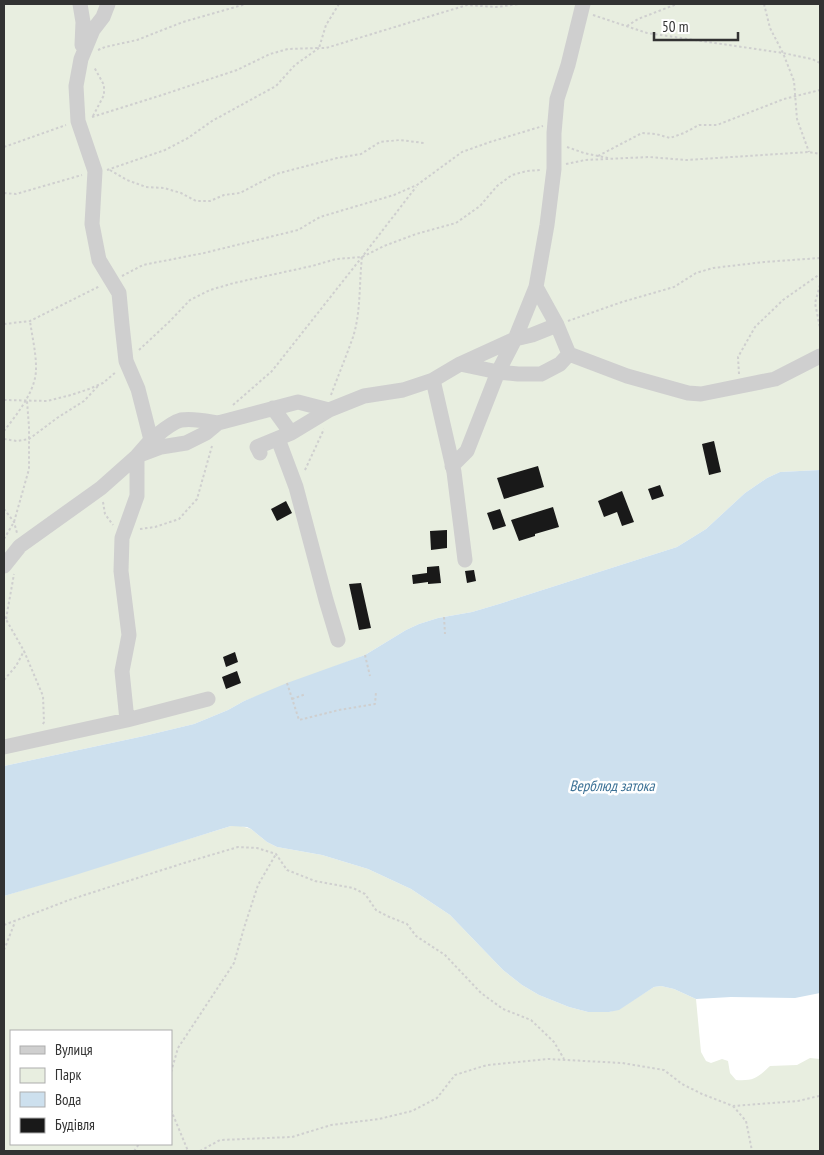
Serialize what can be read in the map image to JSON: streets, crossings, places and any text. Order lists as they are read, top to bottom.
{
  "water": ["Верблюд затока"],
  "legend": [
    "Вулиця",
    "Парк",
    "Вода",
    "Будівля"
  ],
  "scale_bar": "50 m"
}
